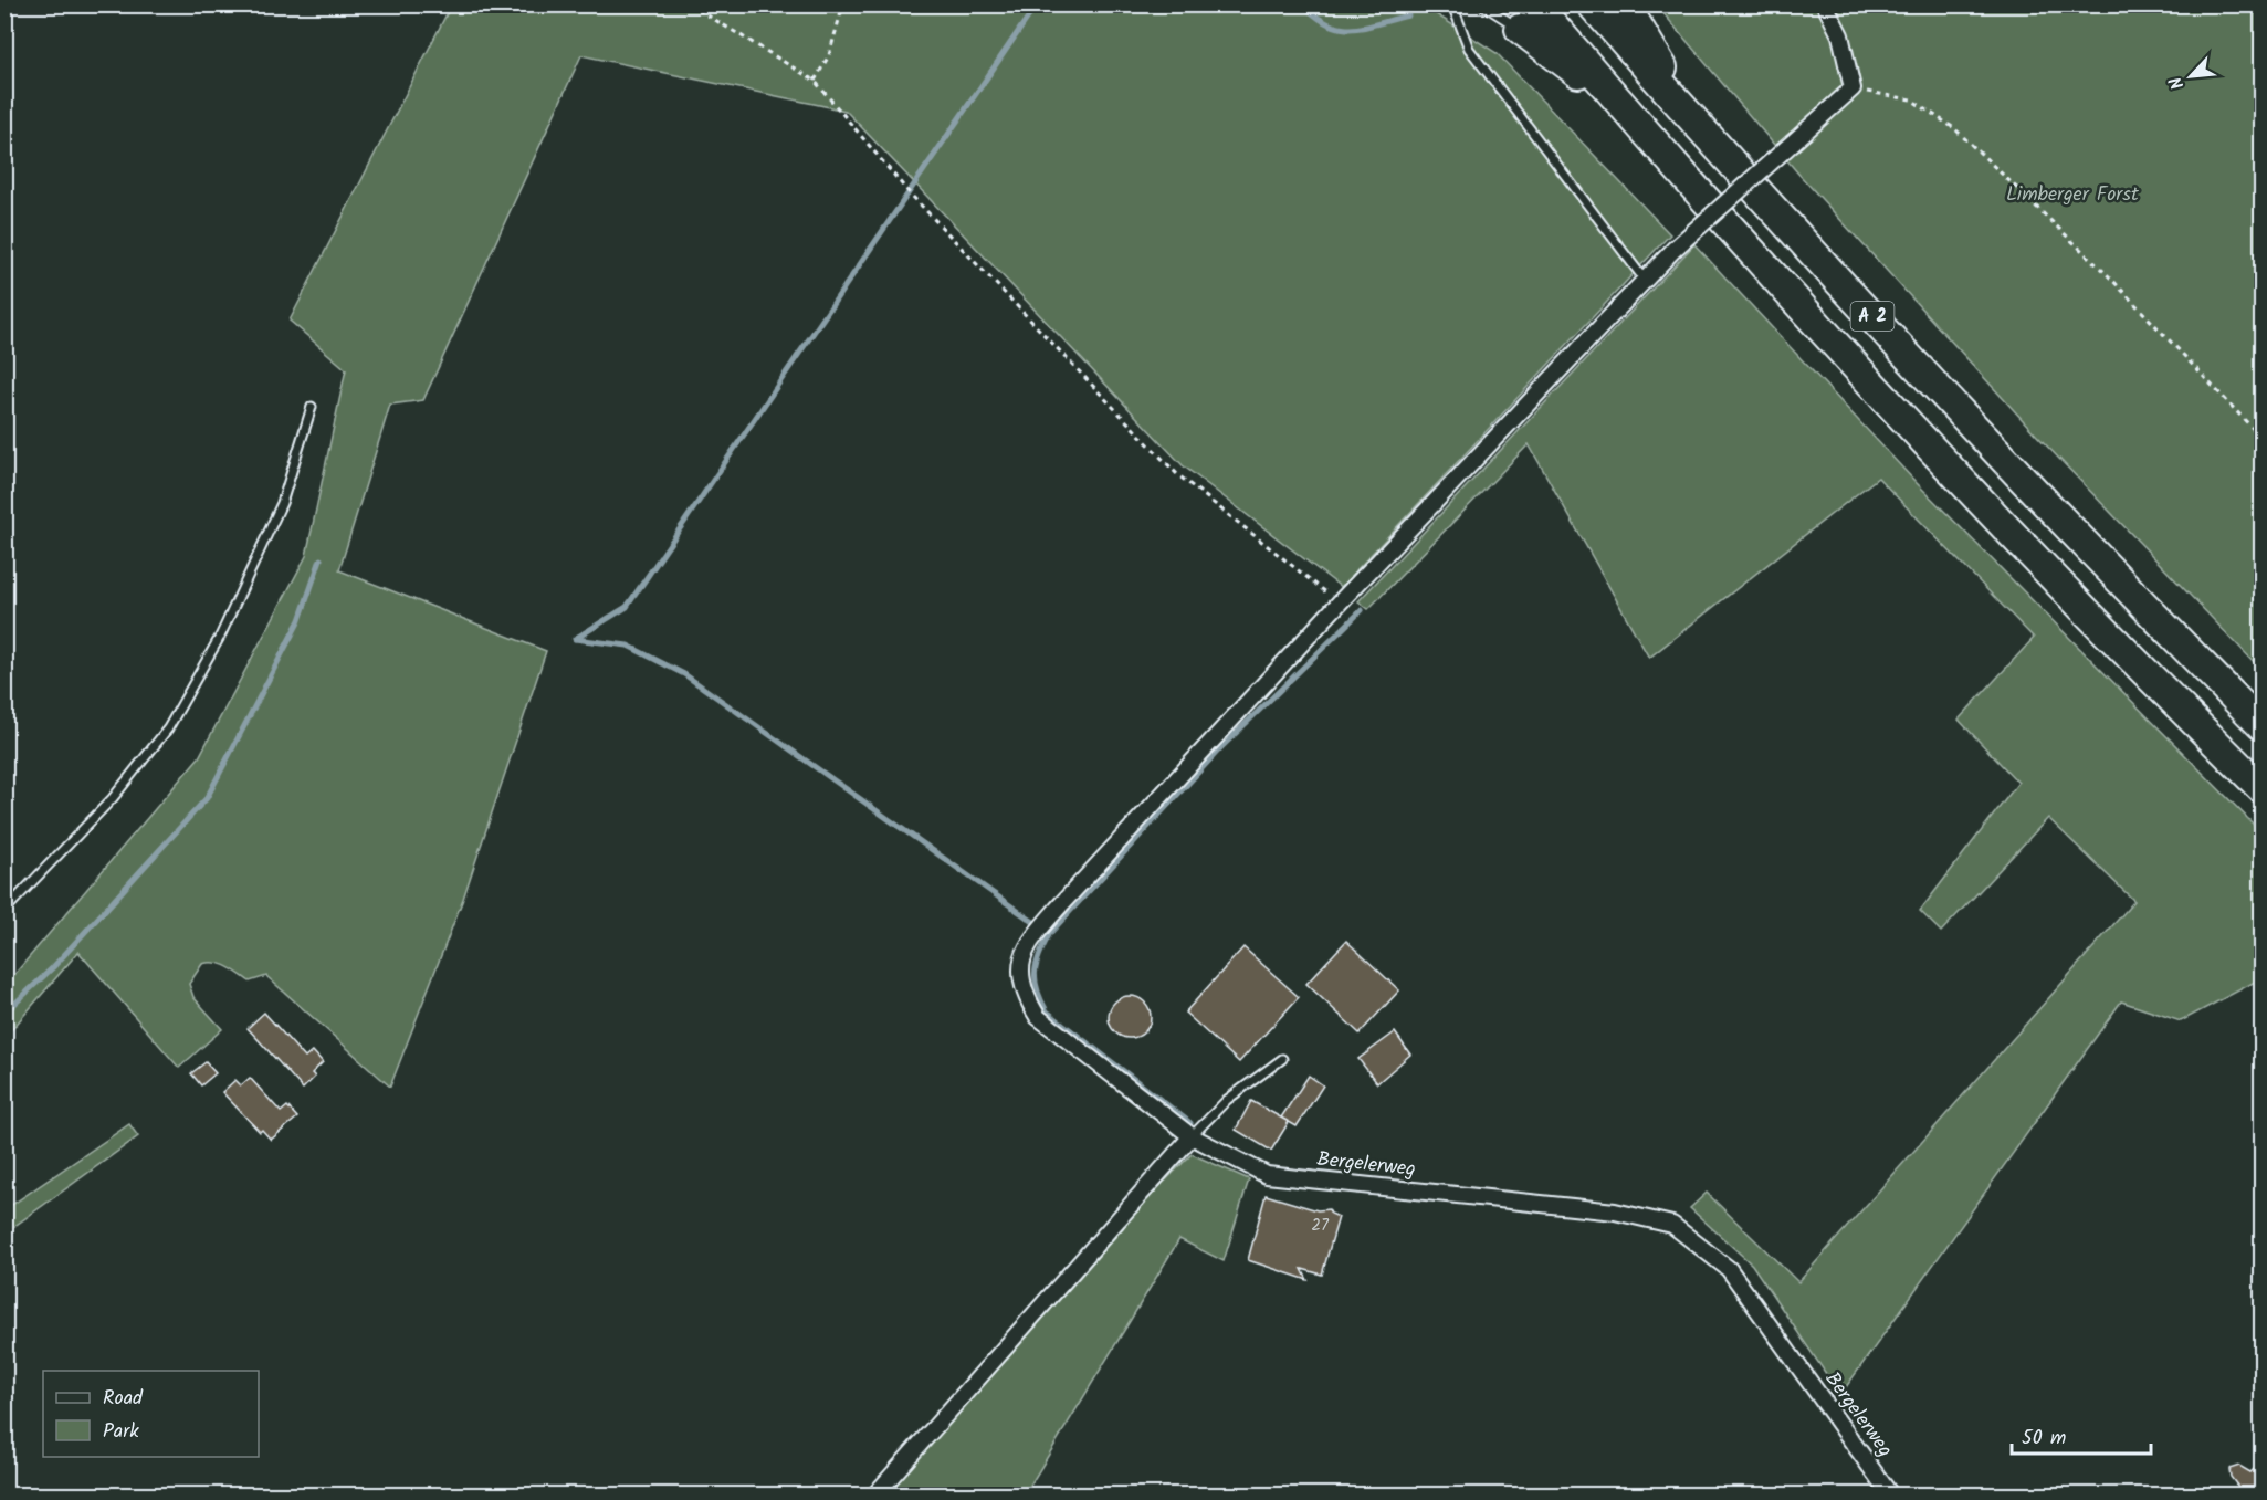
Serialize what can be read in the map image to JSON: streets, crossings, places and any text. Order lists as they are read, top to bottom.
{
  "streets": {
    "highway": ["A 2"],
    "street": ["Bergelerweg"]
  },
  "parks": ["Limberger Forst"],
  "house_numbers": ["27"],
  "legend": ["Road", "Park"],
  "scale_bar": "50 m",
  "north": "bottom left"
}
